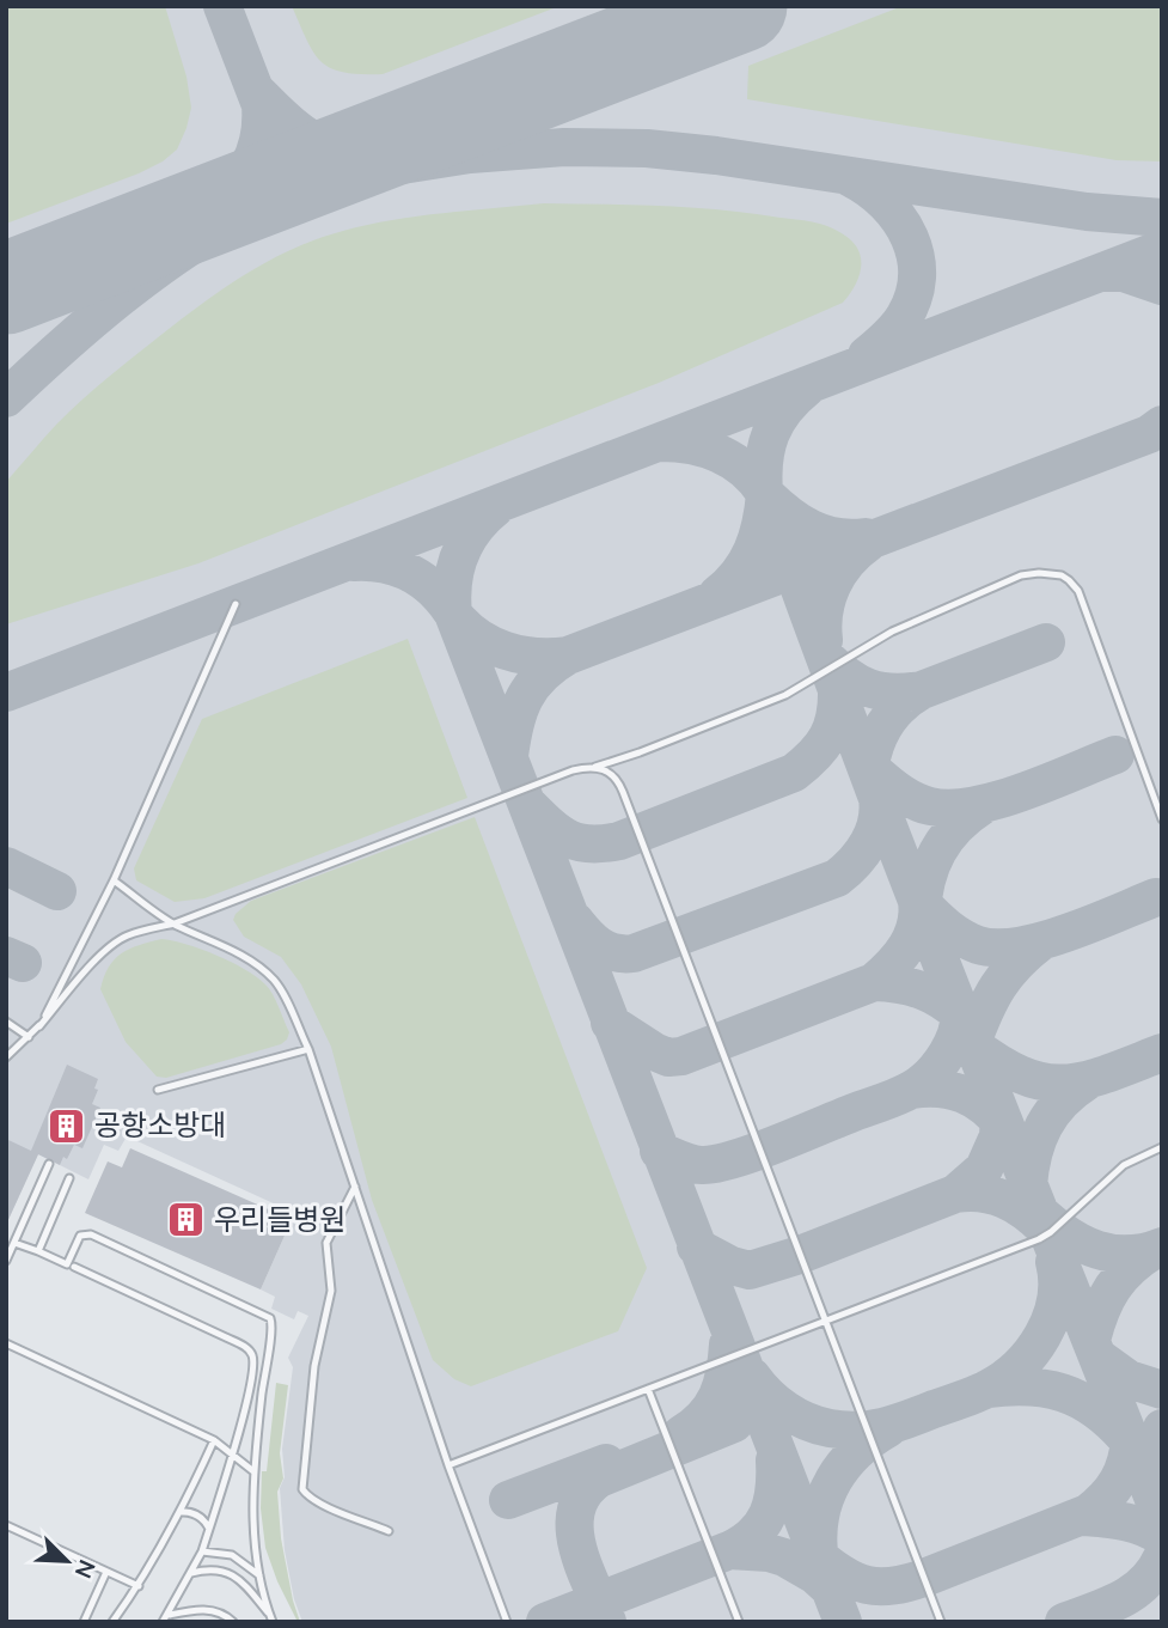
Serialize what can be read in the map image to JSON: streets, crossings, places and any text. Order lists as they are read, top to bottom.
{
  "places": {
    "building": ["공항소방대", "우리들병원"]
  },
  "north": "bottom right"
}
